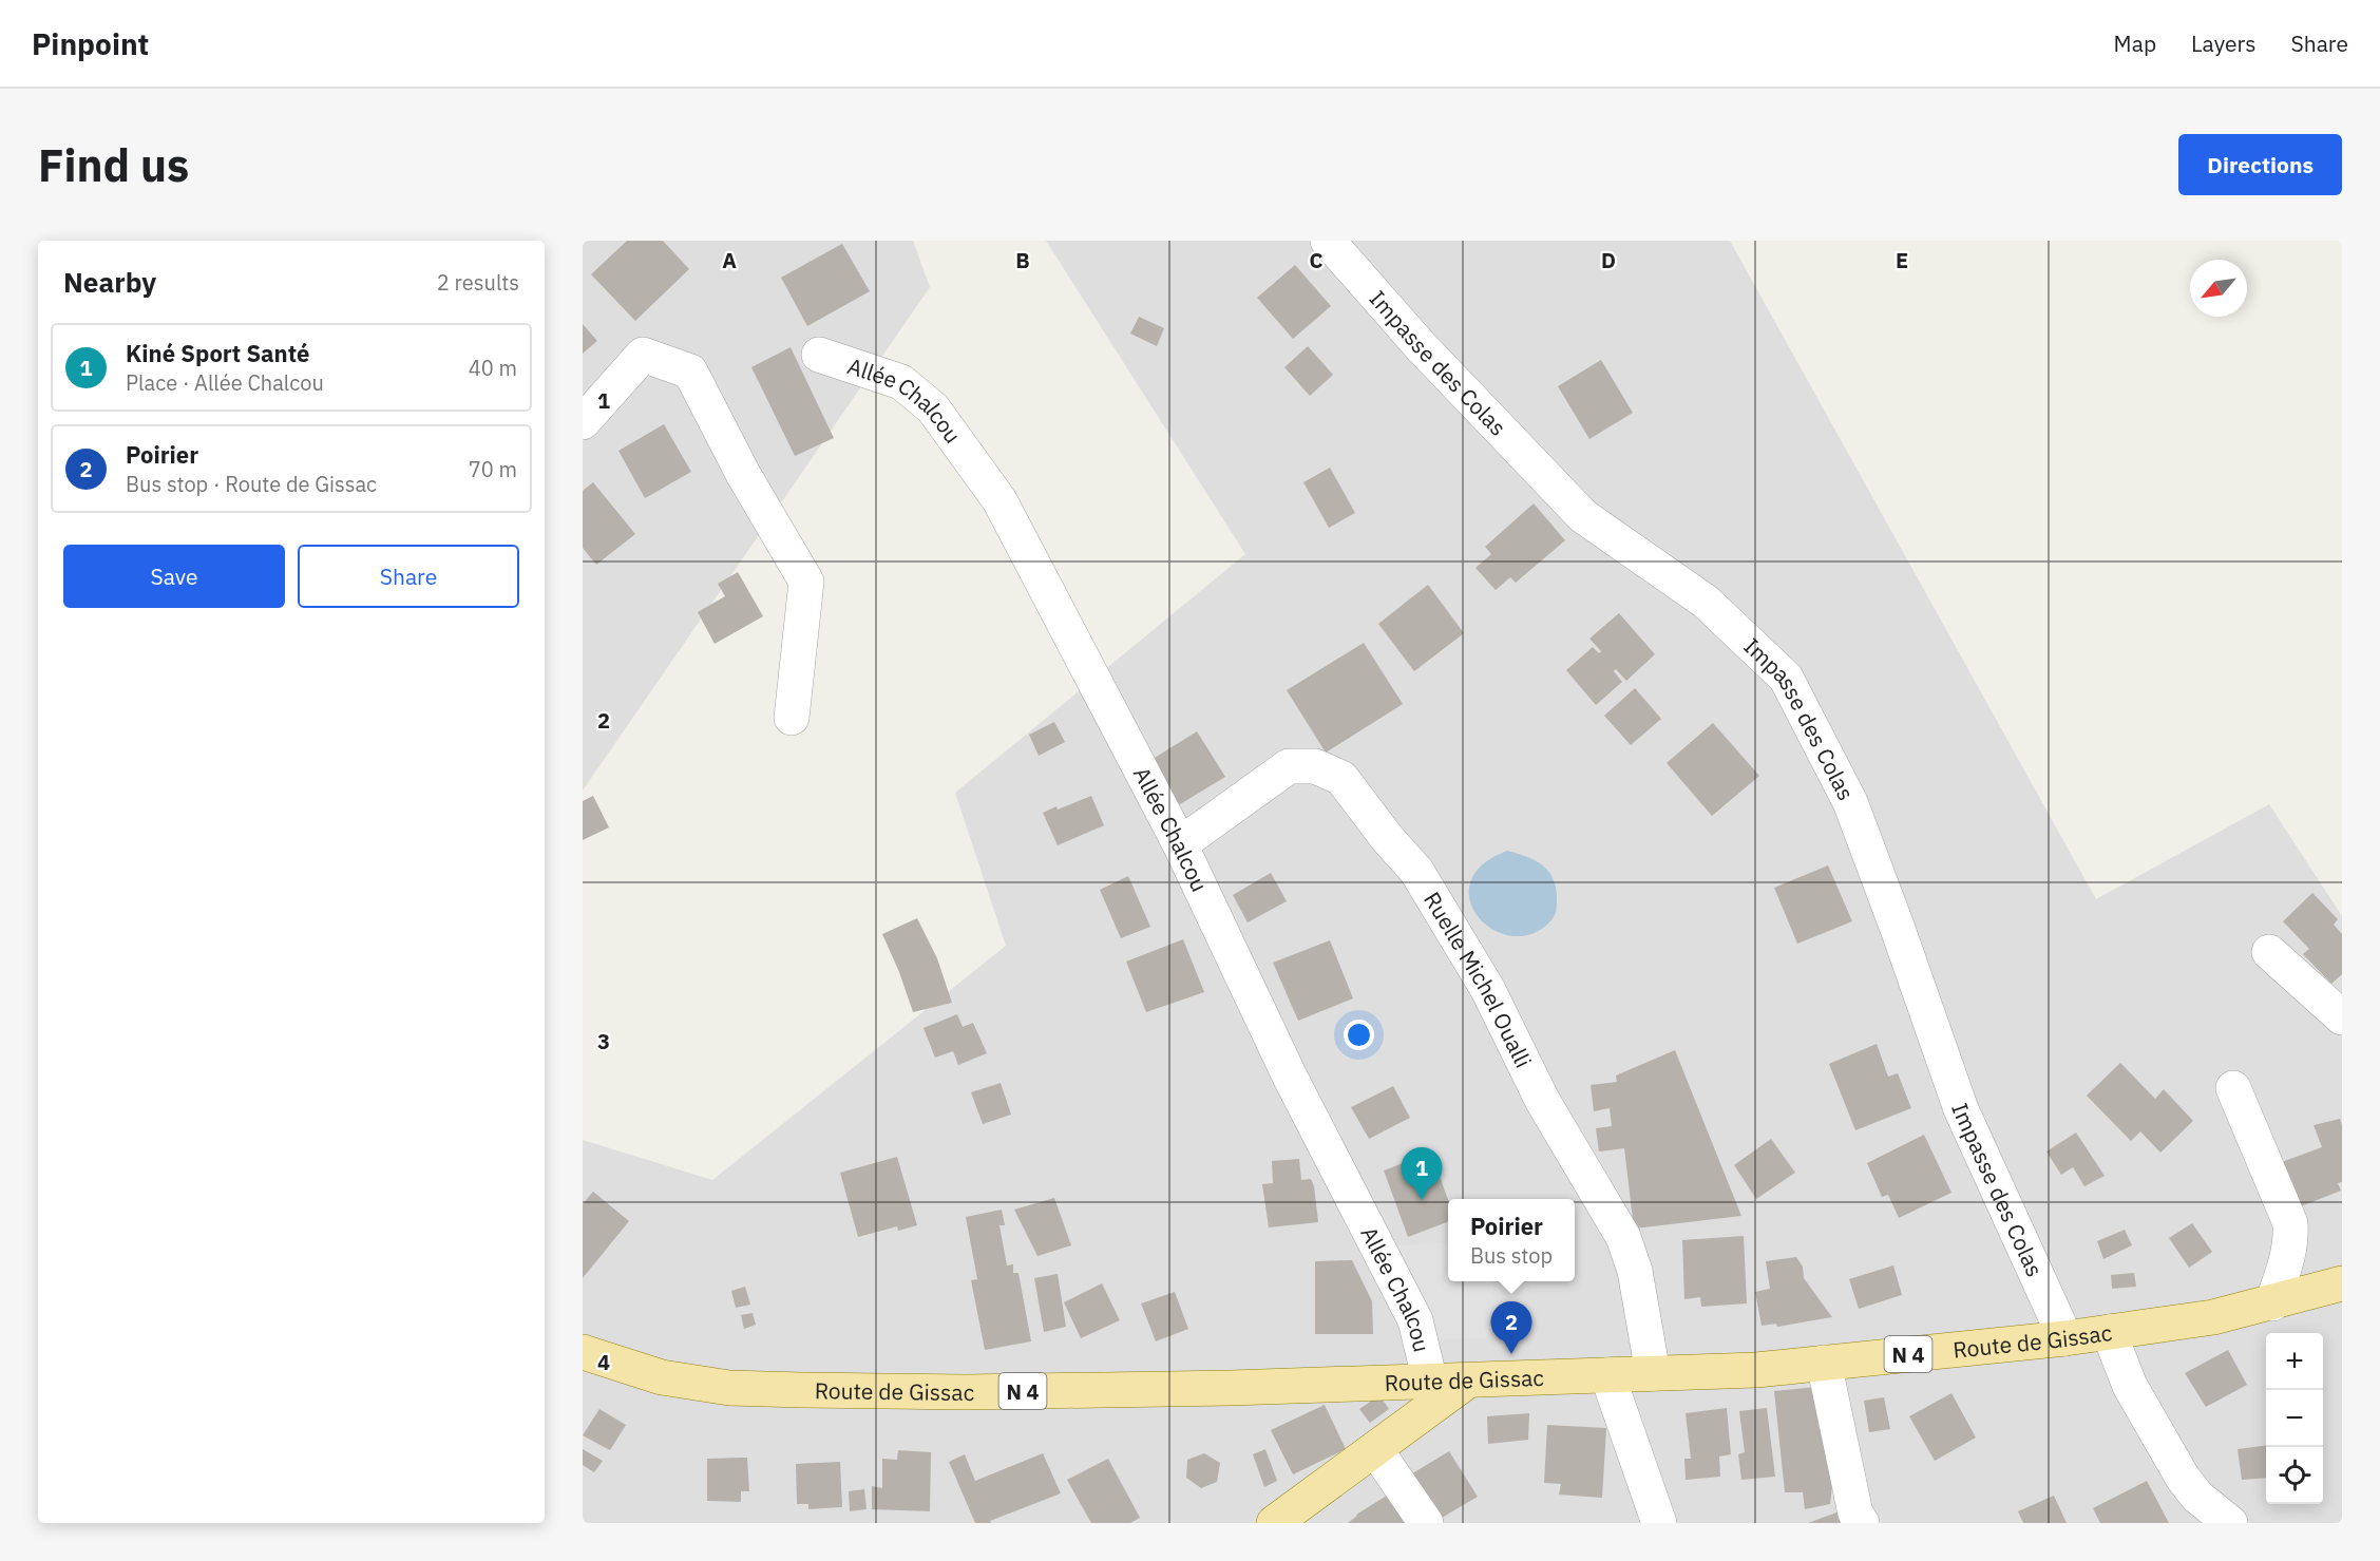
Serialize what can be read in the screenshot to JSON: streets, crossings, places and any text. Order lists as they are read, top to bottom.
{
  "streets": {
    "main road": ["Route de Gissac", "N 4"],
    "street": ["Impasse des Colas", "Allée Chalcou", "Ruelle Michel Oualli"]
  },
  "crossings": [
    ["Impasse des Colas", "Route de Gissac"],
    ["Allée Chalcou", "Ruelle Michel Oualli"],
    ["Allée Chalcou", "Route de Gissac"],
    ["Ruelle Michel Oualli", "Route de Gissac"]
  ],
  "north": "bottom left",
  "page": {
    "header": "Pinpoint",
    "nav": ["Map", "Layers", "Share"],
    "buttons": [
      "Directions",
      ["Save", "Share"]
    ],
    "title": "Find us",
    "heading": ["Nearby", "2 results"],
    "list": [
      {
        "mark": "1",
        "name": "Kiné Sport Santé",
        "note": "Place · Allée Chalcou",
        "value": "40 m"
      },
      {
        "mark": "2",
        "name": "Poirier",
        "note": "Bus stop · Route de Gissac",
        "value": "70 m"
      }
    ],
    "pins": ["1", "2"],
    "popup": ["Poirier", "Bus stop"],
    "map_buttons": ["+", "−"]
  },
  "grid": {
    "columns": [
      "A",
      "B",
      "C",
      "D",
      "E"
    ],
    "rows": [
      "1",
      "2",
      "3",
      "4"
    ]
  }
}
